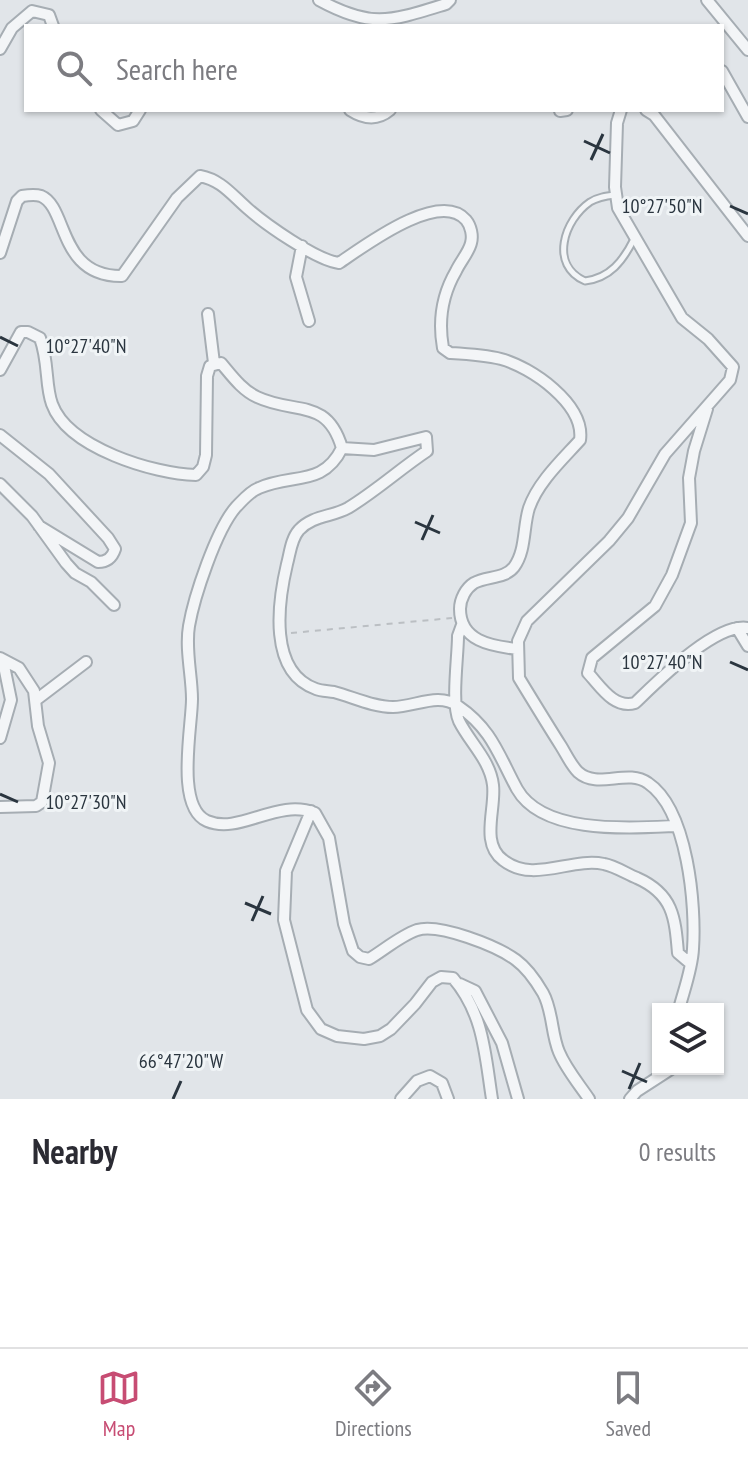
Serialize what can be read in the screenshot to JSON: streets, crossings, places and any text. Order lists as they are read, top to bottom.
{
  "page": {
    "search": "Search here",
    "heading": ["Nearby", "0 results"],
    "nav": ["Map", "Directions", "Saved"]
  },
  "coordinates": [
    "10°27'50\"N",
    "10°27'40\"N",
    "10°27'30\"N",
    "66°47'20\"W"
  ]
}
